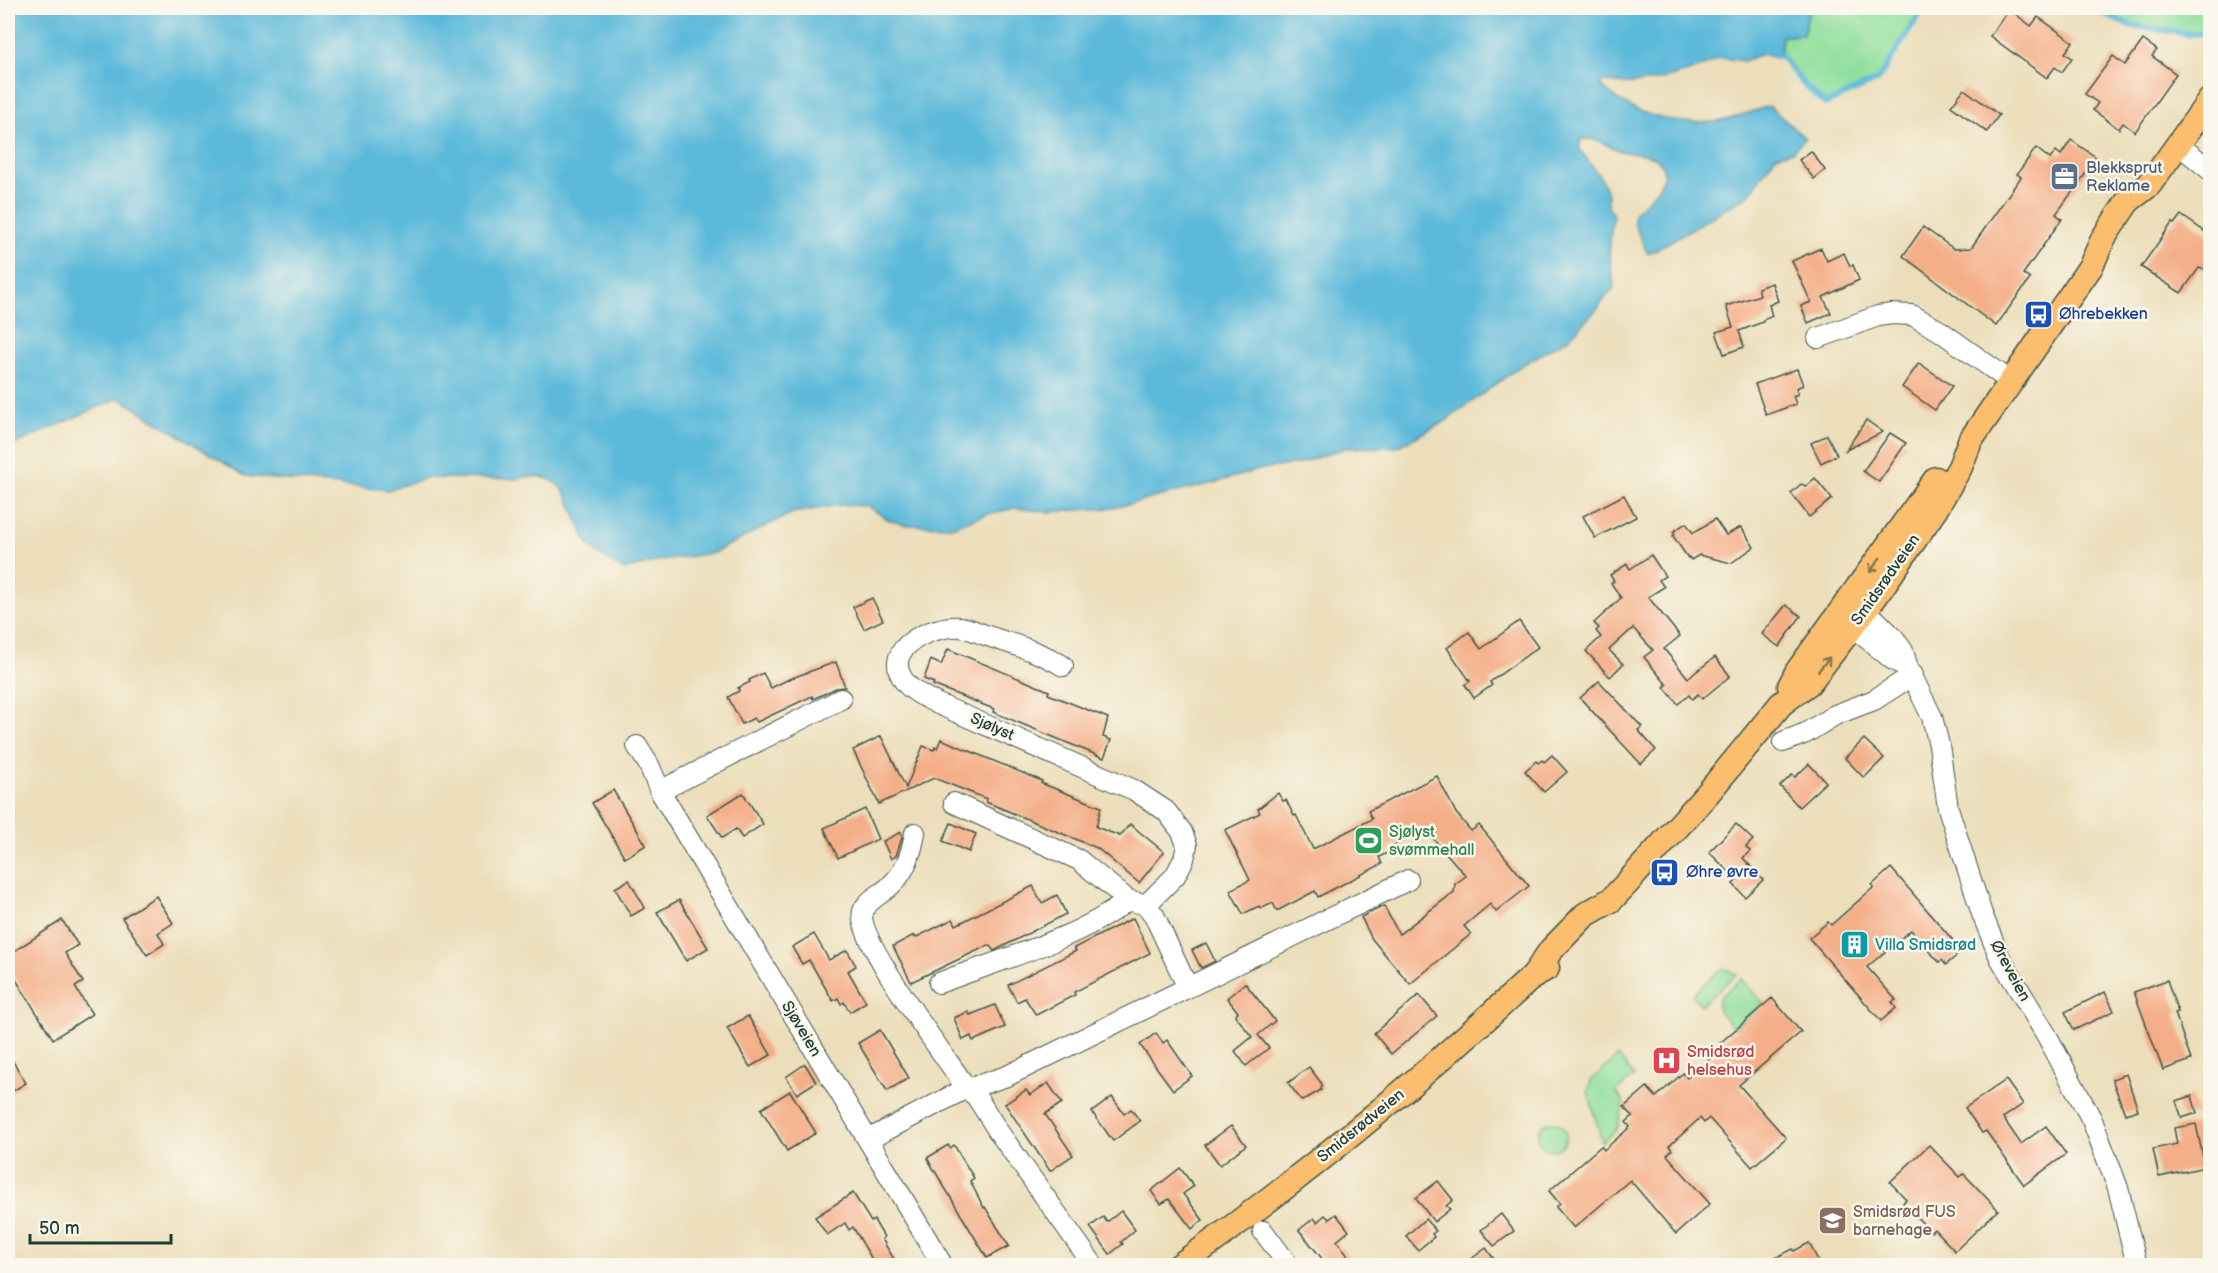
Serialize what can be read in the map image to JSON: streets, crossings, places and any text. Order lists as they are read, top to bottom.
{
  "streets": {
    "main road": ["Smidsrødveien"],
    "street": ["Sjølyst", "Øreveien", "Sjøveien"]
  },
  "places": {
    "office": ["Blekksprut Reklame"],
    "bus stop": ["Øhrebekken", "Øhre øvre"],
    "sports": ["Sjølyst svømmehall"],
    "building": ["Villa Smidsrød"],
    "hospital": ["Smidsrød helsehus"],
    "school or university": ["Smidsrød FUS barnehage"]
  },
  "scale_bar": "50 m"
}
